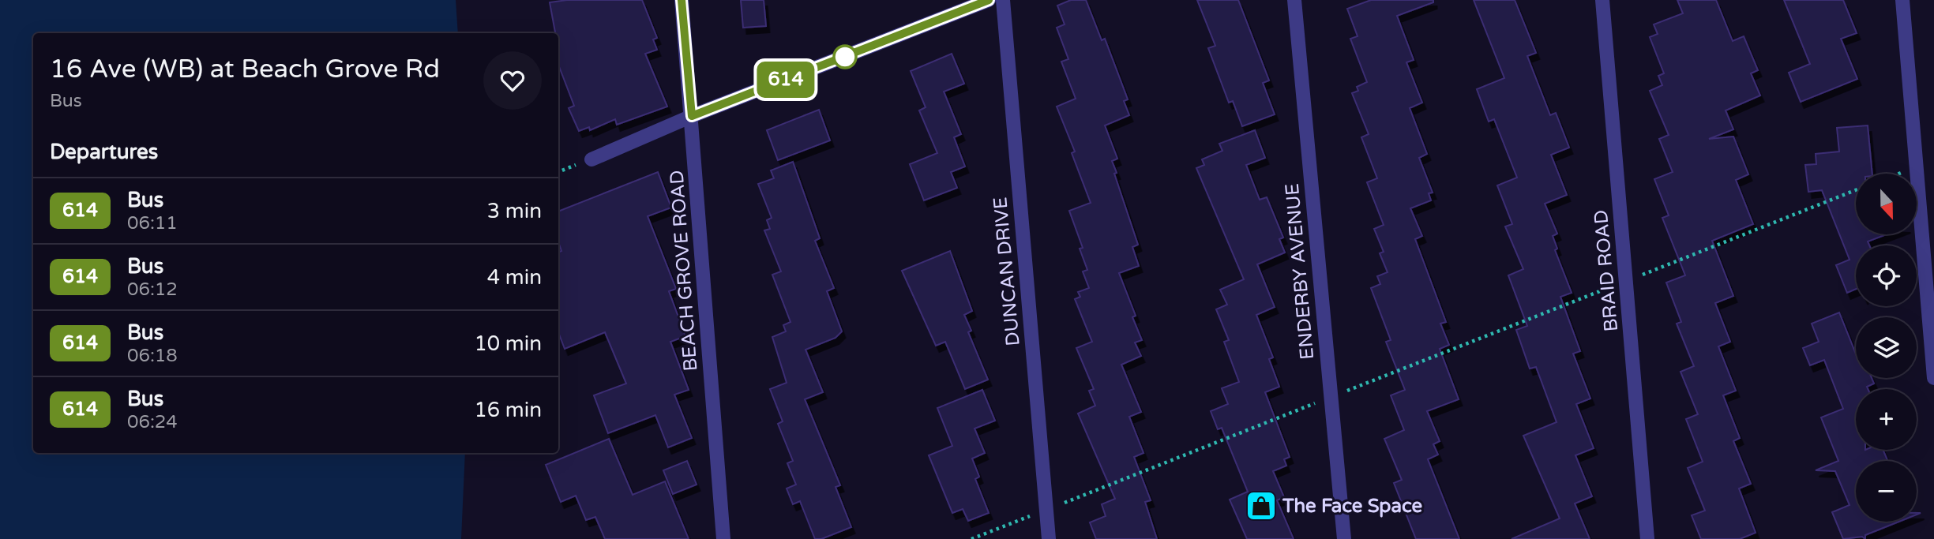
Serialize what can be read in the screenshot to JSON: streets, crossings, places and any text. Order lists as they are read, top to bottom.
{
  "streets": {
    "street": [
      "BEACH GROVE ROAD",
      "BRAID ROAD",
      "DUNCAN DRIVE",
      "ENDERBY AVENUE"
    ]
  },
  "places": {
    "shop": ["The Face Space"]
  },
  "lines": ["bus line 614"],
  "north": "bottom",
  "page": {
    "on_map": "614",
    "heading": [
      ["16 Ave (WB) at Beach Grove Rd", "Bus"],
      "Departures"
    ],
    "map_buttons": ["+", "−"],
    "list": [
      {
        "mark": "614",
        "name": "Bus",
        "note": "06:11",
        "value": "3 min"
      },
      {
        "mark": "614",
        "name": "Bus",
        "note": "06:12",
        "value": "4 min"
      },
      {
        "mark": "614",
        "name": "Bus",
        "note": "06:18",
        "value": "10 min"
      },
      {
        "mark": "614",
        "name": "Bus",
        "note": "06:24",
        "value": "16 min"
      }
    ]
  }
}
